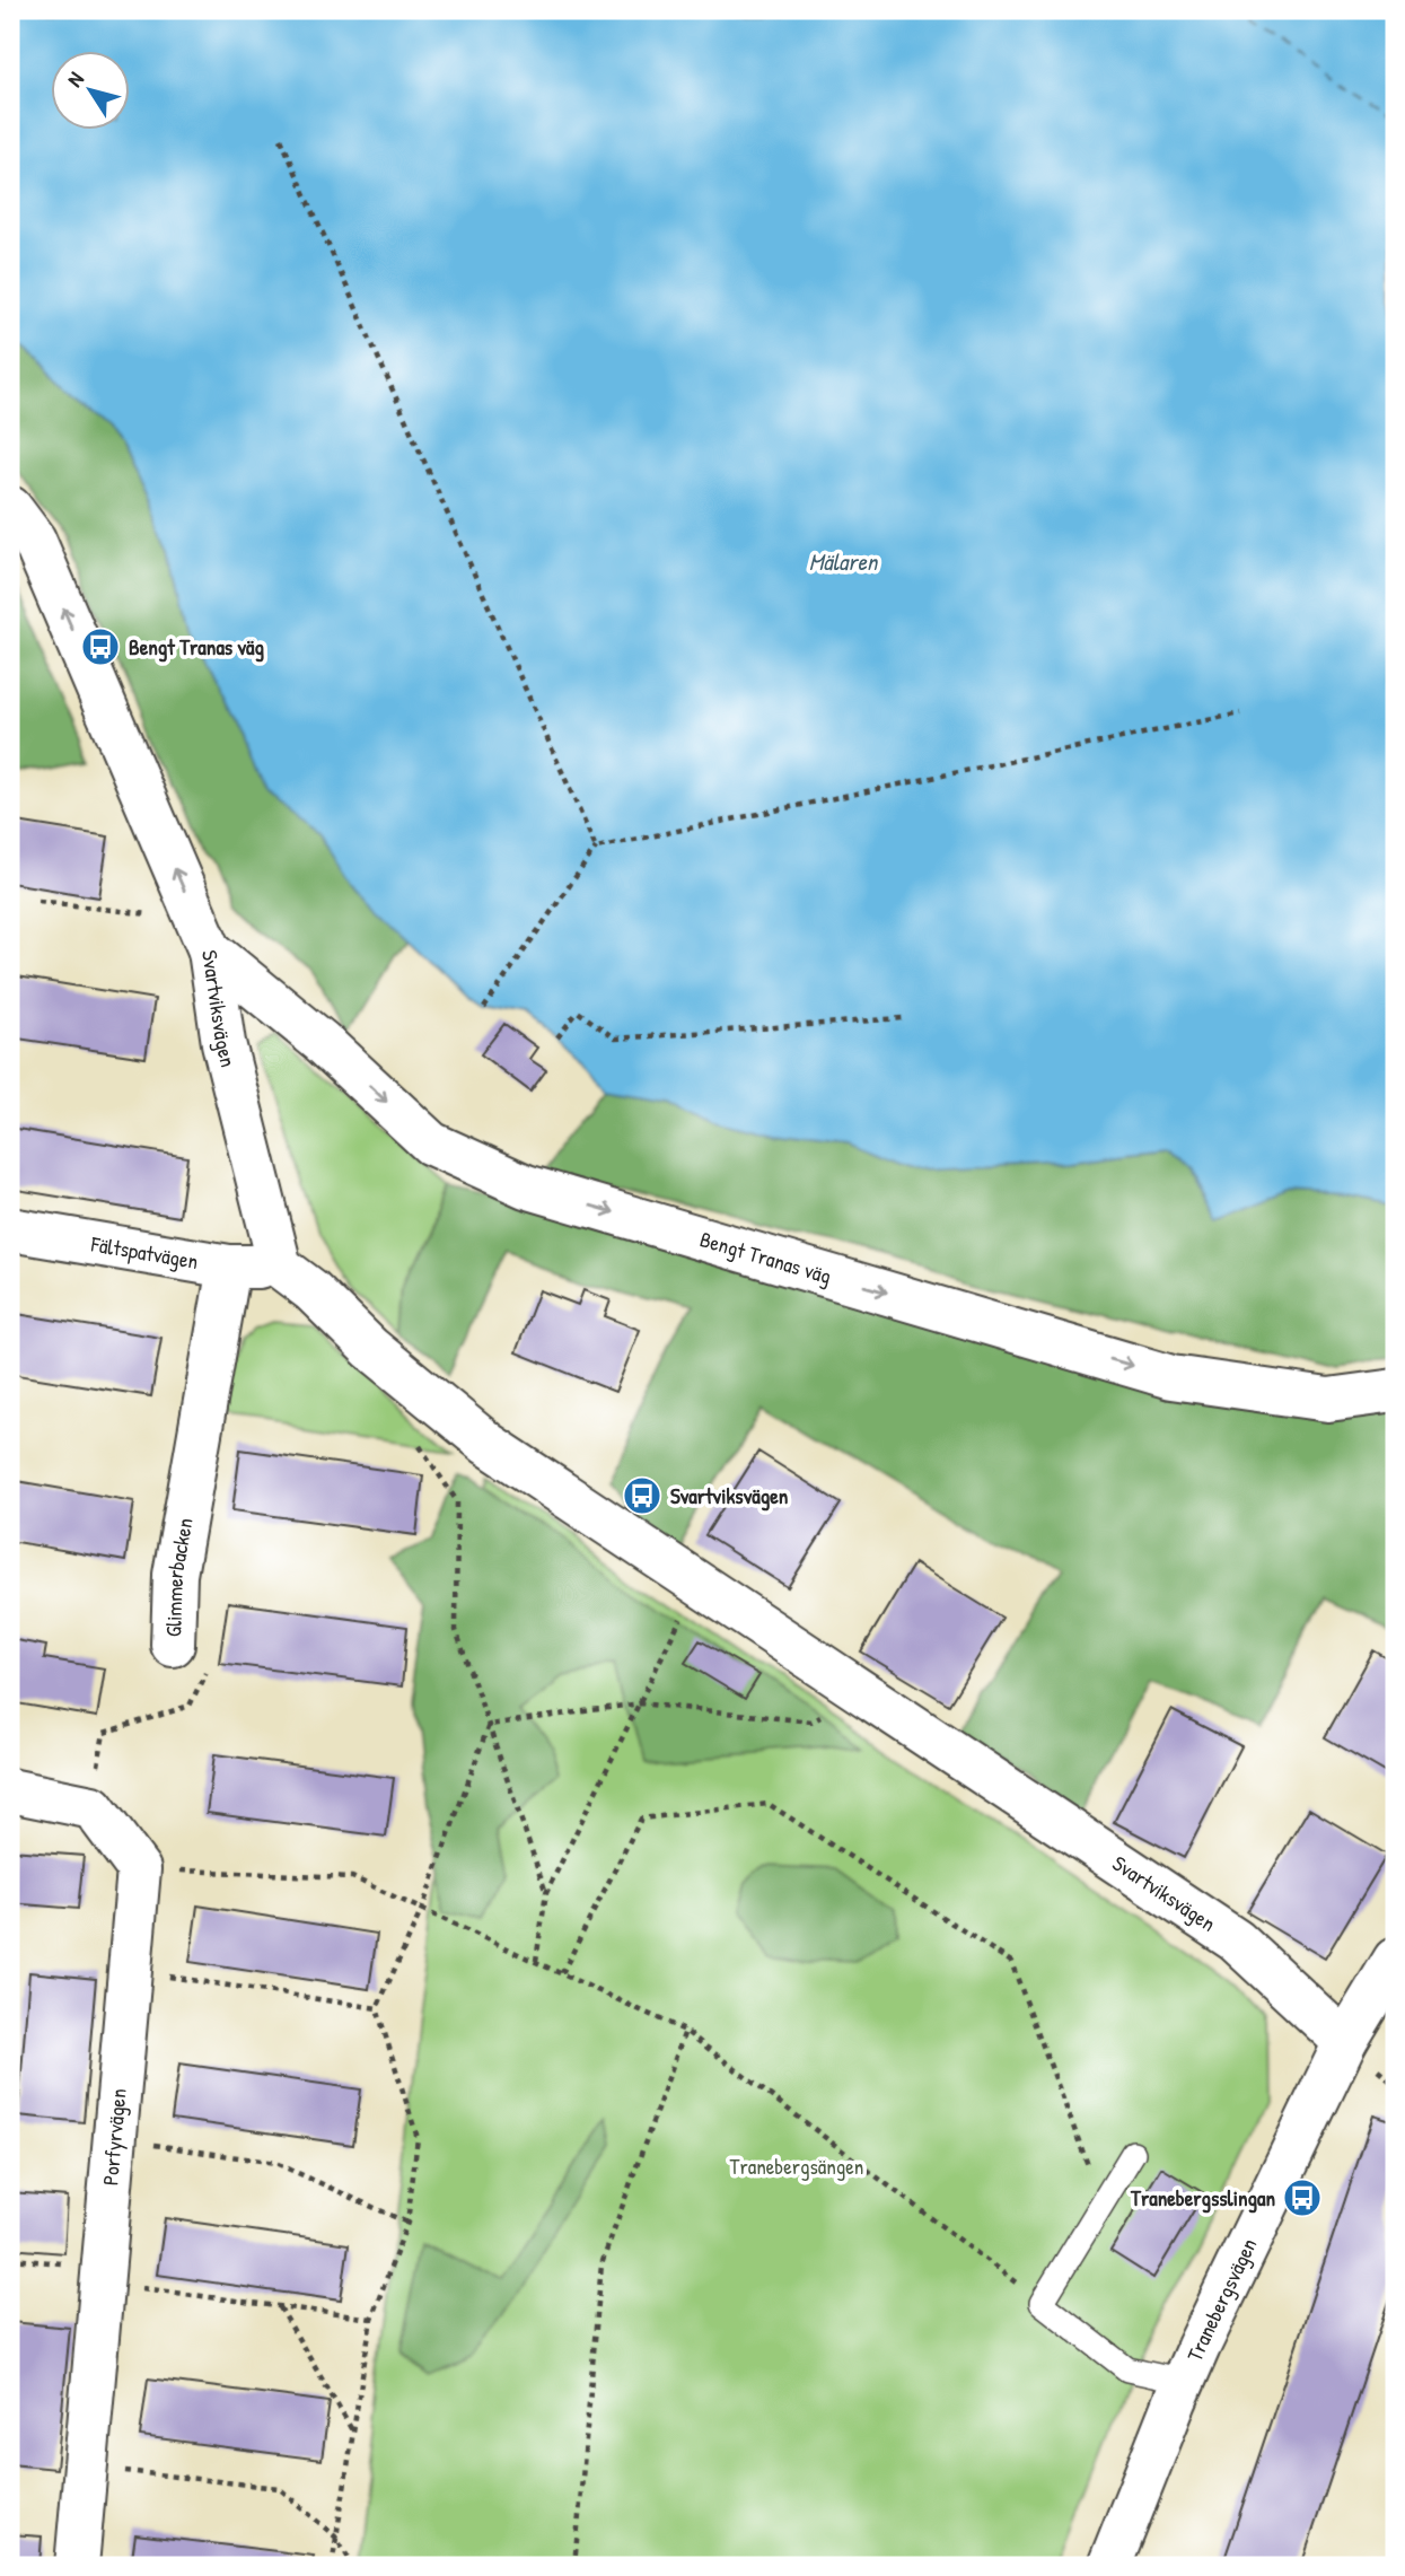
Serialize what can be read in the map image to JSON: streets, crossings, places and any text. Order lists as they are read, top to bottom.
{
  "streets": {
    "street": [
      "Svartviksvägen",
      "Fältspatvägen",
      "Bengt Tranas väg",
      "Glimmerbacken",
      "Porfyrvägen",
      "Tranebergsvägen"
    ]
  },
  "crossings": [
    ["Svartviksvägen", "Fältspatvägen"],
    ["Svartviksvägen", "Bengt Tranas väg"],
    ["Svartviksvägen", "Tranebergsvägen"],
    ["Fältspatvägen", "Glimmerbacken"]
  ],
  "one_way": ["Bengt Tranas väg"],
  "water": ["Mälaren"],
  "parks": ["Tranebergsängen"],
  "places": {
    "bus stop": ["Bengt Tranas väg", "Svartviksvägen", "Tranebergsslingan"]
  },
  "north": "top left"
}
